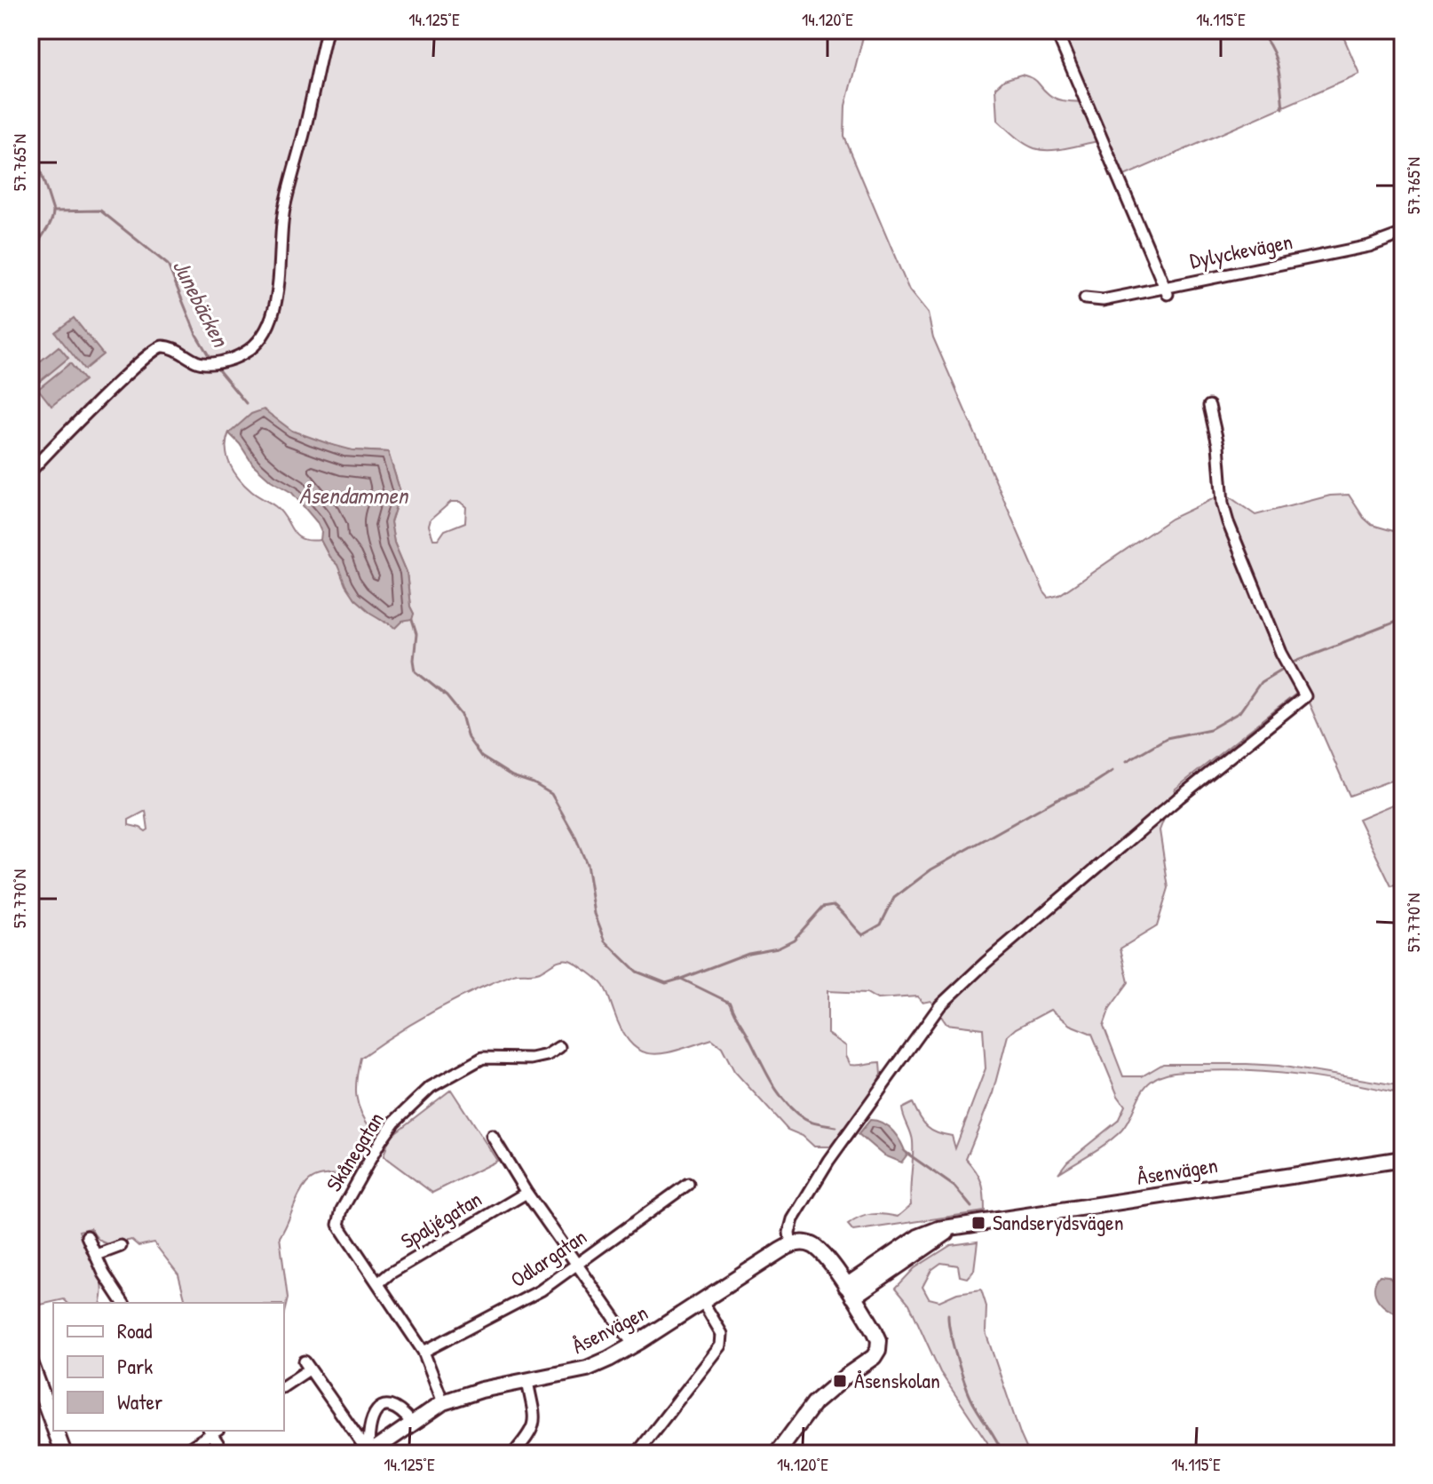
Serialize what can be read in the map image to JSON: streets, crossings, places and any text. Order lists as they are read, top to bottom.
{
  "streets": {
    "street": [
      "Dylyckevägen",
      "Skånegatan",
      "Åsenvägen",
      "Spaljégatan",
      "Odlargatan"
    ]
  },
  "crossings": [
    ["Skånegatan", "Åsenvägen"],
    ["Skånegatan", "Spaljégatan"],
    ["Skånegatan", "Odlargatan"]
  ],
  "water": ["Junebäcken", "Åsendammen"],
  "places": {
    "transit": ["Sandserydsvägen", "Åsenskolan"]
  },
  "legend": ["Road", "Park", "Water"],
  "coordinates": [
    "14.125°E",
    "14.120°E",
    "14.115°E",
    "57.765°N",
    "57.770°N"
  ]
}
